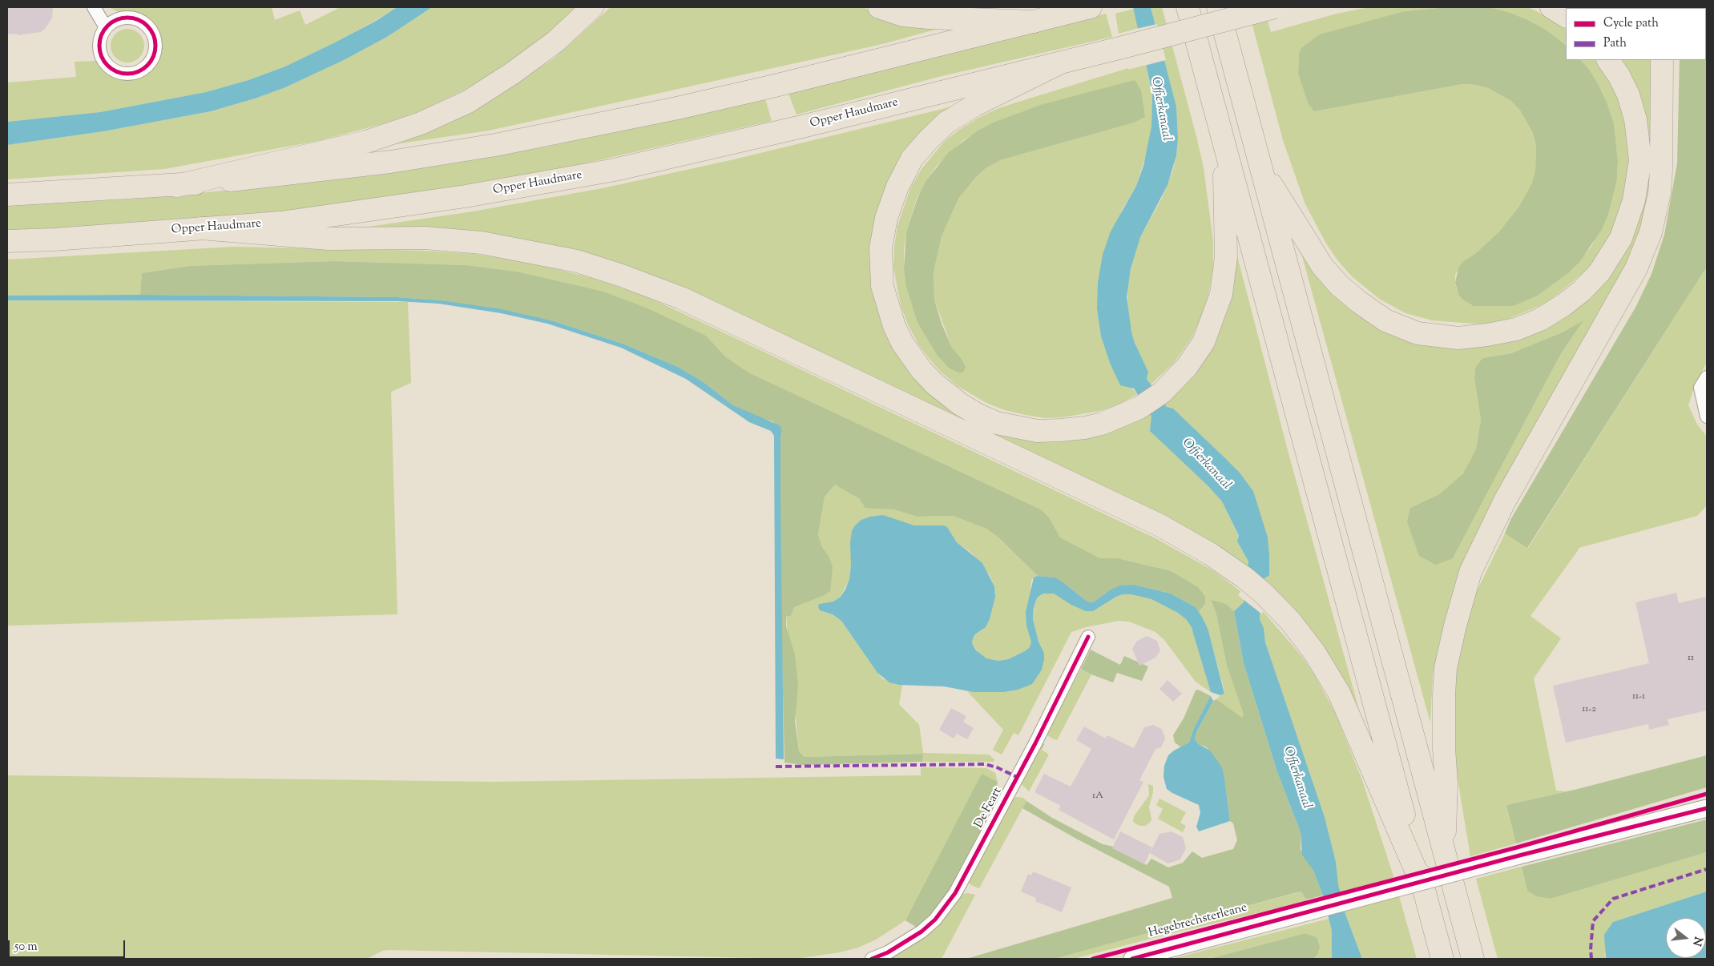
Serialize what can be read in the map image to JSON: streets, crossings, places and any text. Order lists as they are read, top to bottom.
{
  "streets": {
    "highway": ["Opper Haudmare"],
    "street": ["De Feart", "Hegebrechsterleane"]
  },
  "water": ["Offierkanaal"],
  "house_numbers": [
    "11",
    "11-1",
    "11-2",
    "1A"
  ],
  "legend": ["Cycle path", "Path"],
  "scale_bar": "50 m",
  "north": "right"
}
